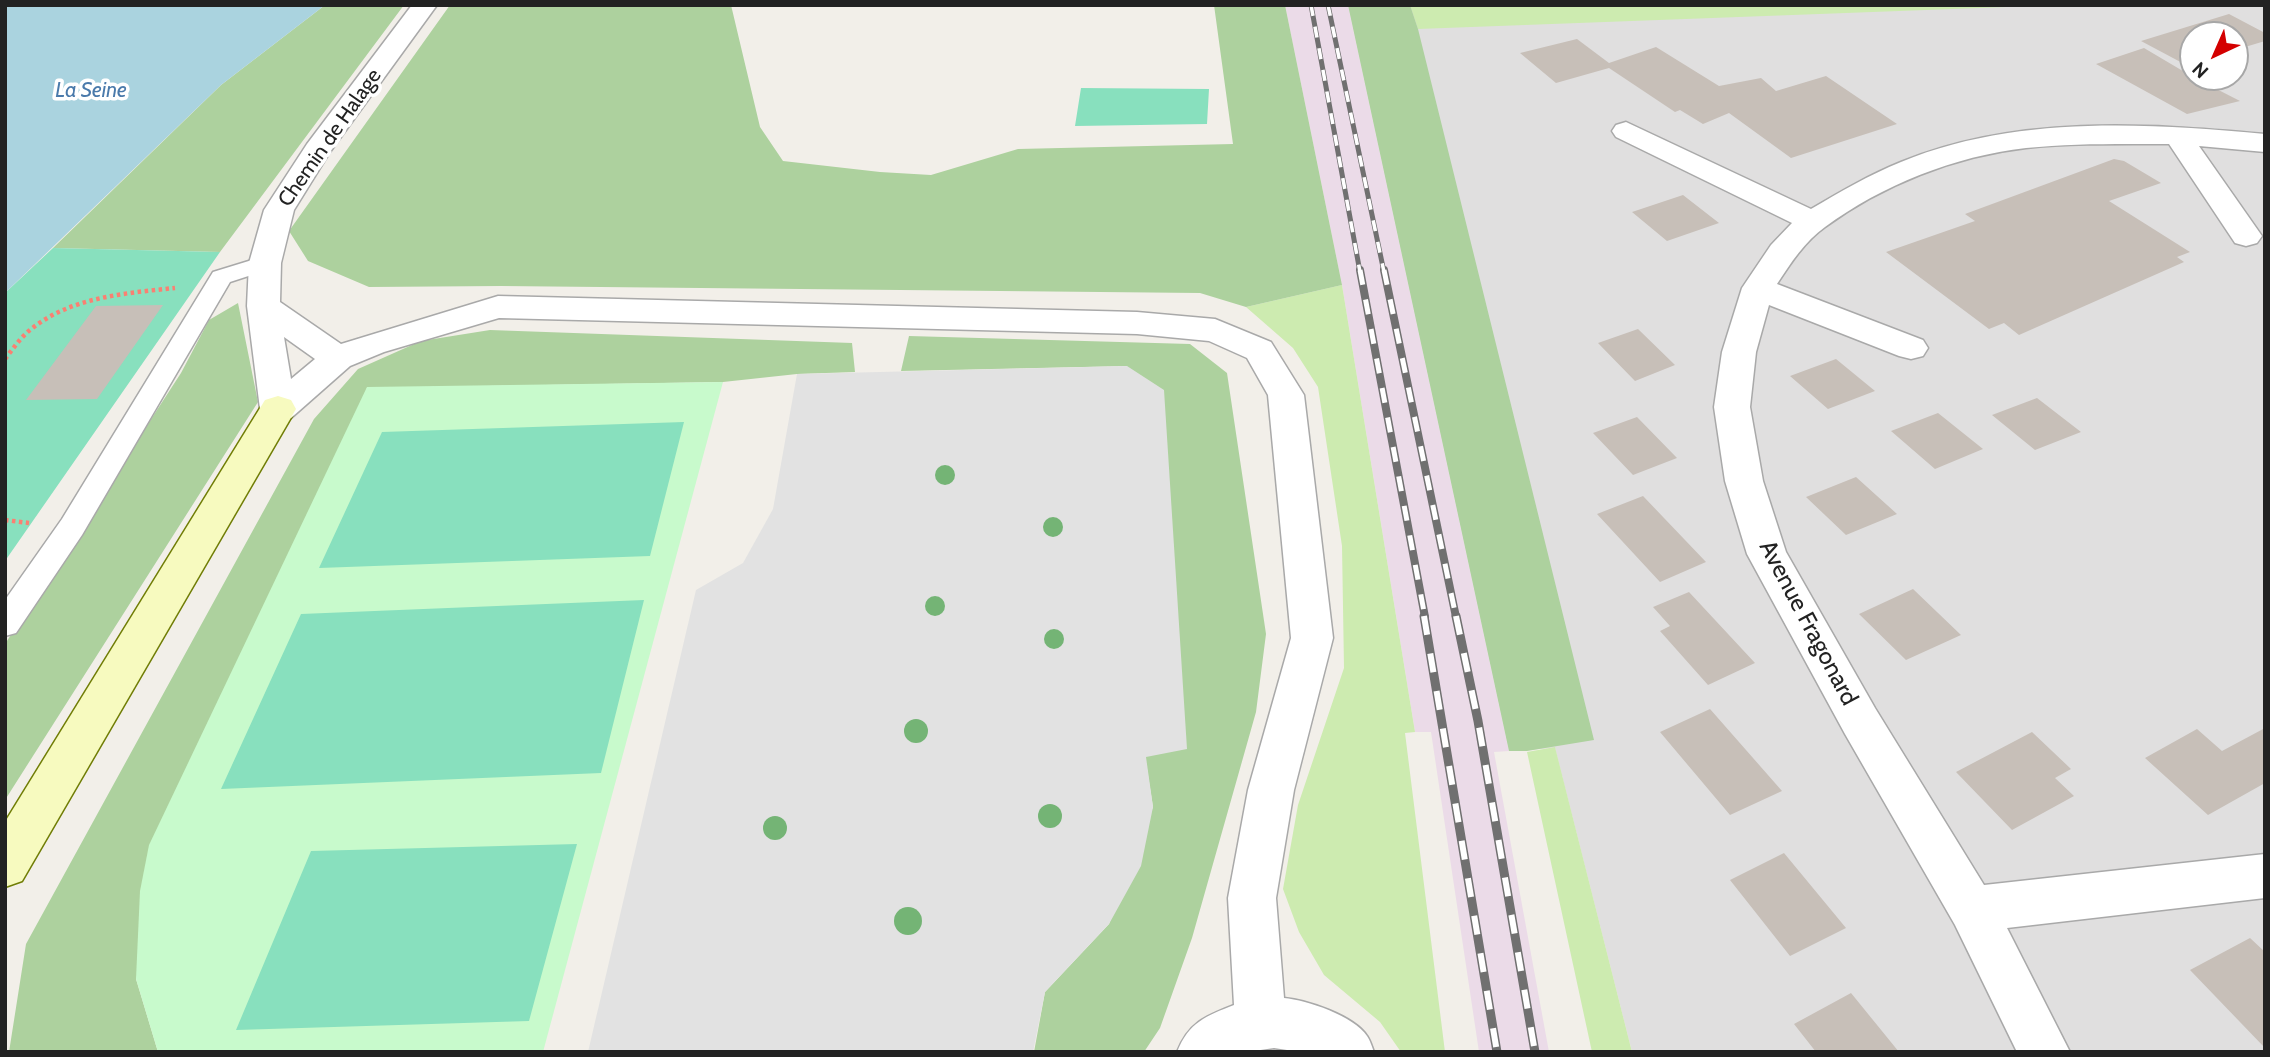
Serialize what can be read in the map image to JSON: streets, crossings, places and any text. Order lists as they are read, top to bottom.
{
  "streets": {
    "street": ["Chemin de Halage", "Avenue Fragonard"]
  },
  "water": ["La Seine"],
  "north": "bottom left"
}
